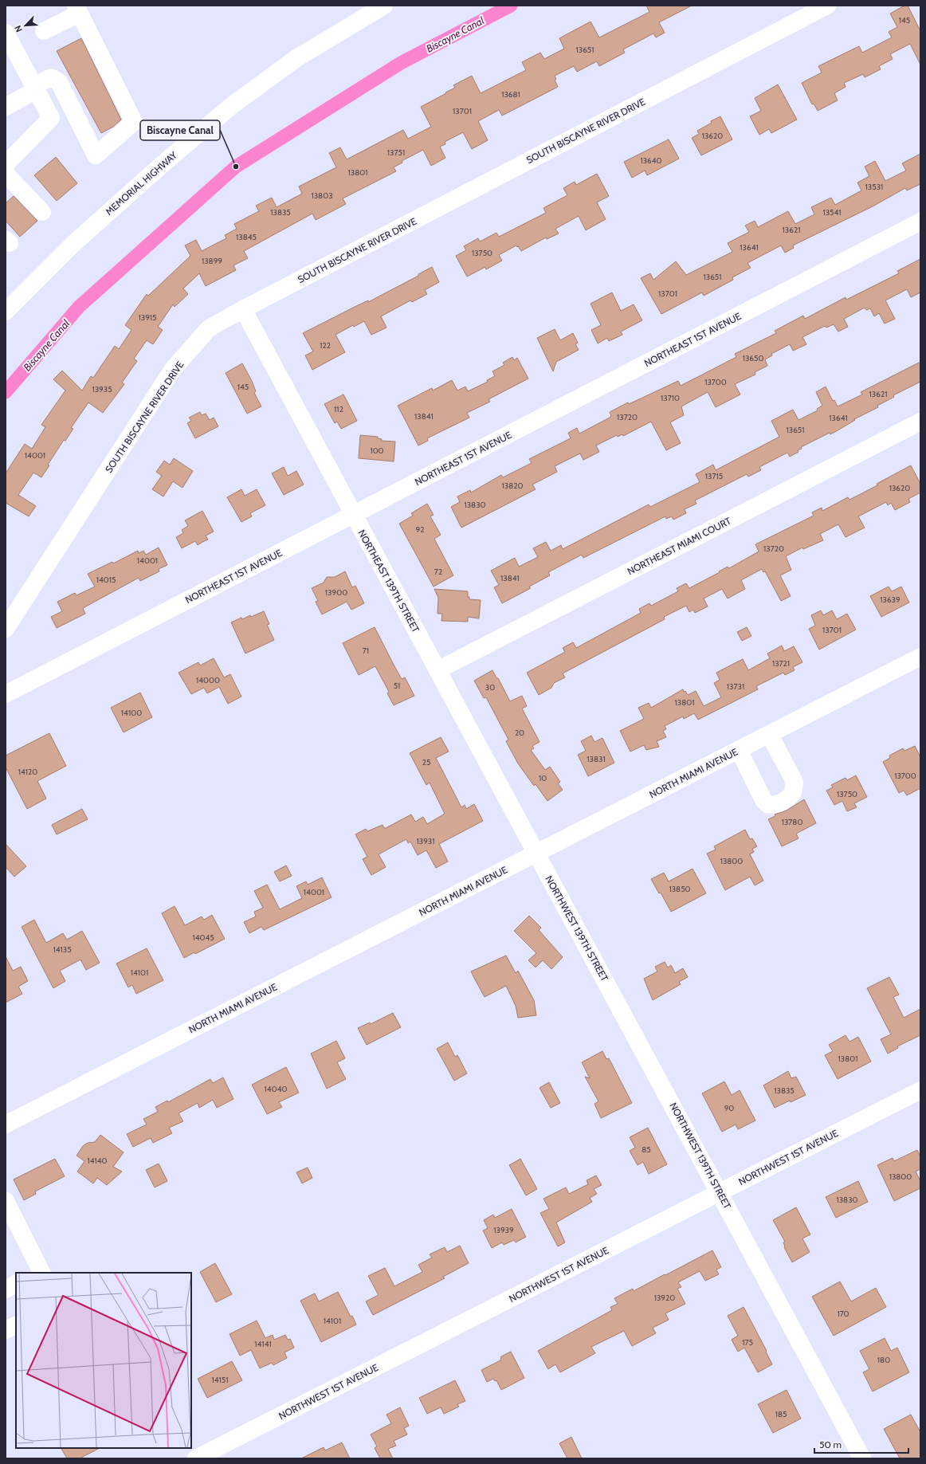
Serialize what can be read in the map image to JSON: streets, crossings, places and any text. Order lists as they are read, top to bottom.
{
  "streets": {
    "street": [
      "SOUTH BISCAYNE RIVER DRIVE",
      "MEMORIAL HIGHWAY",
      "NORTHEAST 1ST AVENUE",
      "NORTHEAST MIAMI COURT",
      "NORTHEAST 139TH STREET",
      "NORTH MIAMI AVENUE",
      "NORTHWEST 139TH STREET",
      "NORTHWEST 1ST AVENUE"
    ]
  },
  "crossings": [
    ["SOUTH BISCAYNE RIVER DRIVE", "NORTHEAST 139TH STREET"],
    ["NORTHEAST 1ST AVENUE", "NORTHEAST 139TH STREET"],
    ["NORTHEAST MIAMI COURT", "NORTHEAST 139TH STREET"],
    ["NORTHEAST 139TH STREET", "NORTH MIAMI AVENUE"],
    ["NORTHEAST 139TH STREET", "NORTHWEST 139TH STREET"],
    ["NORTH MIAMI AVENUE", "NORTHWEST 139TH STREET"],
    ["NORTHWEST 139TH STREET", "NORTHWEST 1ST AVENUE"]
  ],
  "water": ["Biscayne Canal"],
  "places": ["Biscayne Canal"],
  "house_numbers": [
    "145",
    "13651",
    "13681",
    "13701",
    "13620",
    "13751",
    "13640",
    "13801",
    "13531",
    "13803",
    "13835",
    "13541",
    "13621",
    "13845",
    "13641",
    "13750",
    "13899",
    "13651",
    "13701",
    "13915",
    "122",
    "13650",
    "13700",
    "145",
    "13935",
    "13621",
    "13710",
    "112",
    "13841",
    "13720",
    "13641",
    "13651",
    "100",
    "14001",
    "13715",
    "13820",
    "13620",
    "13830",
    "92",
    "13720",
    "14001",
    "72",
    "13841",
    "14015",
    "13900",
    "13639",
    "13701",
    "71",
    "13721",
    "14000",
    "51",
    "13731",
    "30",
    "13801",
    "14100",
    "20",
    "13831",
    "25",
    "14120",
    "13700",
    "10",
    "13750",
    "13780",
    "13931",
    "13800",
    "13850",
    "14001",
    "14045",
    "14135",
    "14101",
    "13801",
    "14040",
    "13835",
    "90",
    "85",
    "14140",
    "13800",
    "13830",
    "13939",
    "13920",
    "170",
    "14101",
    "175",
    "14141",
    "180",
    "14151",
    "185"
  ],
  "scale_bar": "50 m",
  "north": "bottom left"
}
